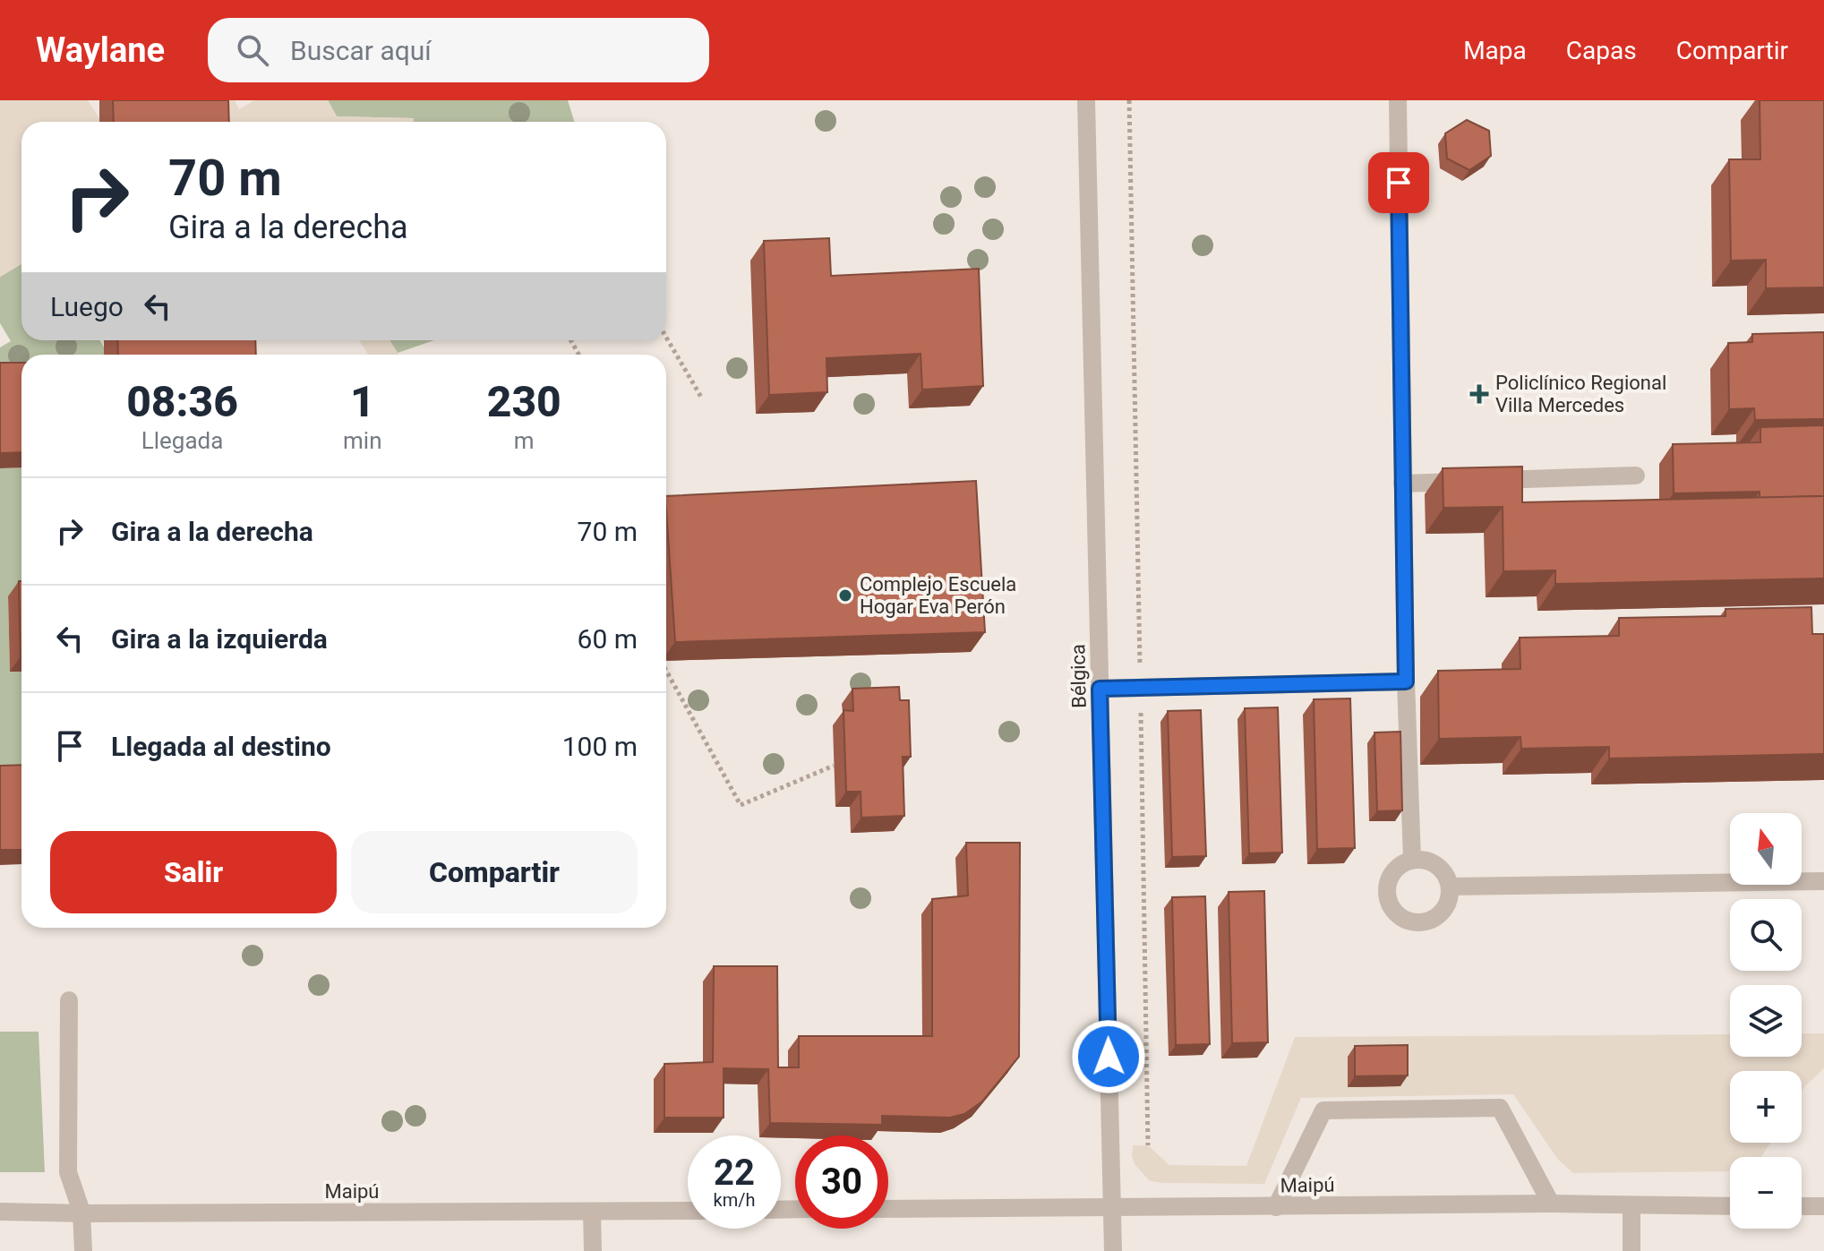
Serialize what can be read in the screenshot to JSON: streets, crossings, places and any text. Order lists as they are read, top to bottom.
{
  "streets": {
    "street": ["Bélgica", "Maipú"]
  },
  "crossings": [
    ["Bélgica", "Maipú"]
  ],
  "places": {
    "health": ["Policlínico Regional Villa Mercedes"],
    "other": ["Complejo Escuela Hogar Eva Perón"]
  },
  "north": "top",
  "page": {
    "header": "Waylane",
    "search": "Buscar aquí",
    "nav": ["Mapa", "Capas", "Compartir"],
    "turn": ["70 m", "Gira a la derecha"],
    "then": "Luego",
    "eta": [
      "08:36",
      "Llegada",
      "1",
      "min",
      "230",
      "m"
    ],
    "list": [
      {
        "name": "Gira a la derecha",
        "value": "70 m"
      },
      {
        "name": "Gira a la izquierda",
        "value": "60 m"
      },
      {
        "name": "Llegada al destino",
        "value": "100 m"
      }
    ],
    "map_buttons": ["+", "−"],
    "buttons": ["Salir", "Compartir"],
    "speed": "22 km/h",
    "limit": "30"
  }
}
